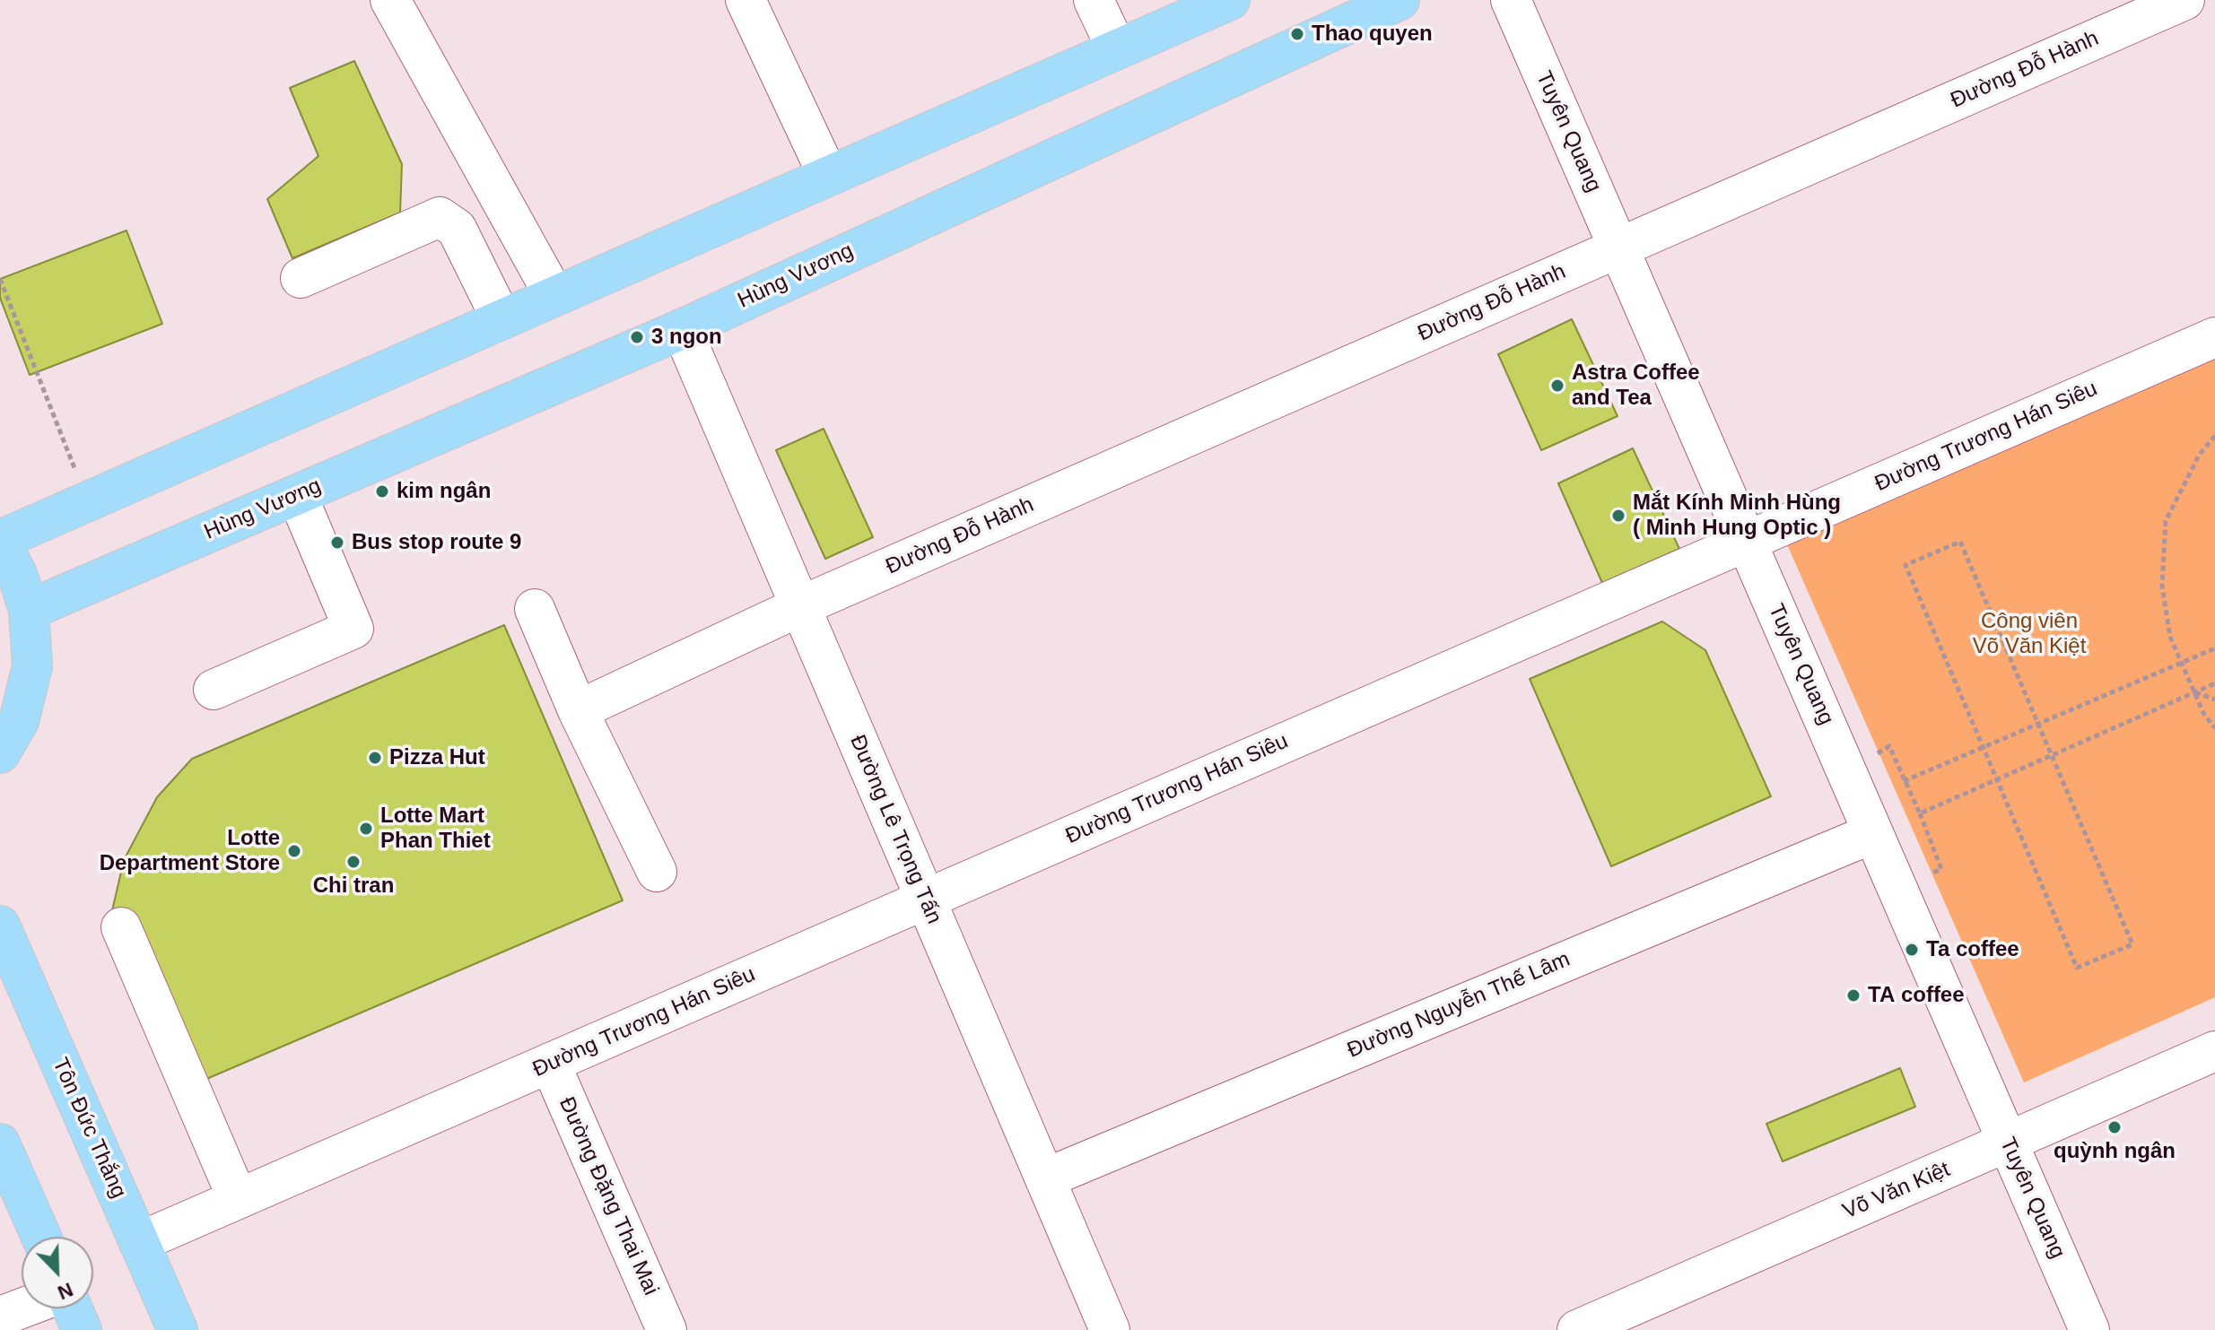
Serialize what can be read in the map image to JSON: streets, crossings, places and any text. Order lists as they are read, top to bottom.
{
  "streets": {
    "main road": ["Hùng Vương", "Tôn Đức Thắng"],
    "street": [
      "Đường Đỗ Hành",
      "Tuyên Quang",
      "Đường Trương Hán Siêu",
      "Đường Lê Trọng Tấn",
      "Đường Nguyễn Thế Lâm",
      "Võ Văn Kiệt",
      "Đường Đặng Thai Mai"
    ]
  },
  "crossings": [
    ["Đường Đỗ Hành", "Tuyên Quang"],
    ["Đường Đỗ Hành", "Đường Lê Trọng Tấn"],
    ["Tuyên Quang", "Đường Trương Hán Siêu"],
    ["Tuyên Quang", "Đường Nguyễn Thế Lâm"],
    ["Tuyên Quang", "Võ Văn Kiệt"],
    ["Hùng Vương", "Đường Lê Trọng Tấn"],
    ["Đường Trương Hán Siêu", "Đường Lê Trọng Tấn"],
    ["Đường Trương Hán Siêu", "Tôn Đức Thắng"],
    ["Đường Trương Hán Siêu", "Đường Đặng Thai Mai"],
    ["Đường Lê Trọng Tấn", "Đường Nguyễn Thế Lâm"]
  ],
  "parks": ["Công viên Võ Văn Kiệt"],
  "places": [
    "Thao quyen",
    "3 ngon",
    "Astra Coffee and Tea",
    "kim ngân",
    "Mắt Kính Minh Hùng ( Minh Hung Optic )",
    "Bus stop route 9",
    "Pizza Hut",
    "Lotte Mart Phan Thiet",
    "Lotte Department Store",
    "Chi tran",
    "Ta coffee",
    "TA coffee",
    "quỳnh ngân"
  ],
  "north": "bottom right"
}
